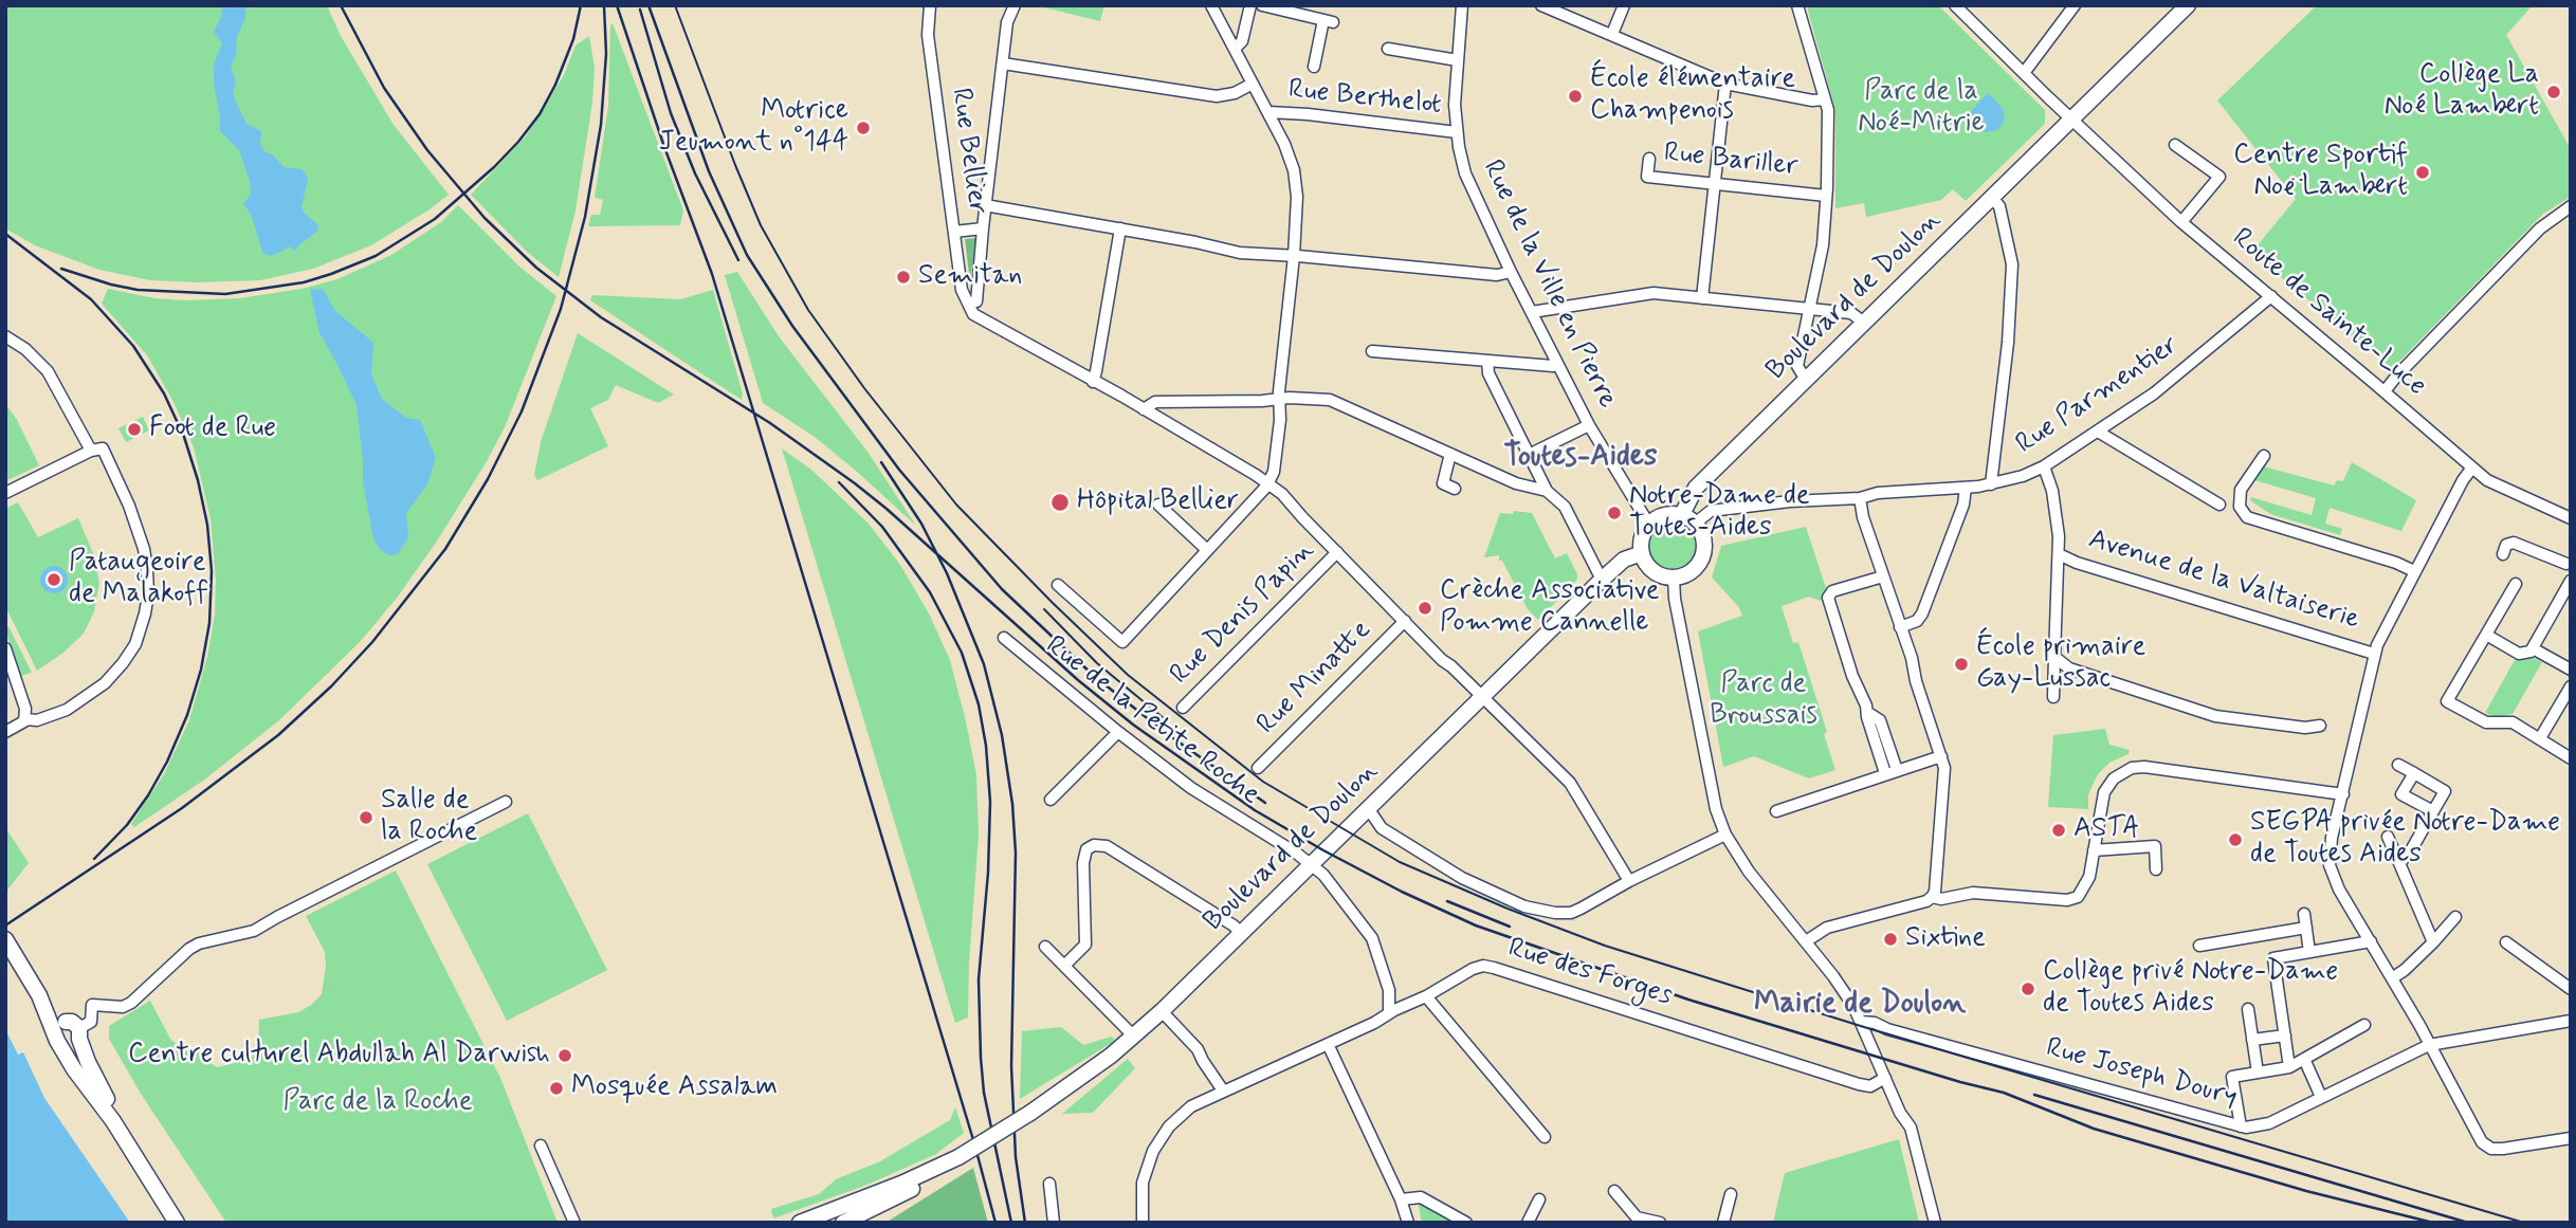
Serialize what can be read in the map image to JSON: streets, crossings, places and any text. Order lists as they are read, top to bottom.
{
  "streets": {
    "main road": ["Boulevard de Doulon"],
    "street": [
      "Rue Berthelot",
      "Rue Bellier",
      "Rue Bariller",
      "Rue de la Ville en Pierre",
      "Route de Sainte-Luce",
      "Rue Parmentier",
      "Avenue de la Valtaiserie",
      "Rue Denis Papin",
      "Rue Minatte",
      "Rue de la Petite Roche",
      "Rue des Forges",
      "Rue Joseph Doury"
    ]
  },
  "crossings": [
    ["Rue Berthelot", "Rue de la Ville en Pierre"],
    ["Rue de la Ville en Pierre", "Boulevard de Doulon"],
    ["Boulevard de Doulon", "Route de Sainte-Luce"],
    ["Boulevard de Doulon", "Rue de la Petite Roche"],
    ["Route de Sainte-Luce", "Rue Parmentier"],
    ["Rue de la Petite Roche", "Rue des Forges"]
  ],
  "districts": ["Toutes-Aides", "Mairie de Doulon"],
  "parks": ["Parc de la Noé-Mitrie", "Parc de Broussais", "Parc de la Roche"],
  "places": [
    "Collège La Noé Lambert",
    "École élémentaire Champenois",
    "Motrice Jeumont n°144",
    "Centre Sportif Noë Lambert",
    "Semitan",
    "Foot de Rue",
    "Hôpital Bellier",
    "Notre-Dame de Toutes-Aides",
    "Pataugeoire de Malakoff",
    "Crèche Associative Pomme Cannelle",
    "École primaire Gay-Lussac",
    "Salle de la Roche",
    "ASTA",
    "SEGPA privée Notre-Dame de Toutes Aides",
    "Sixtine",
    "Collège privé Notre-Dame de Toutes Aides",
    "Centre culturel Abdullah Al Darwish",
    "Mosquée Assalam"
  ]
}
